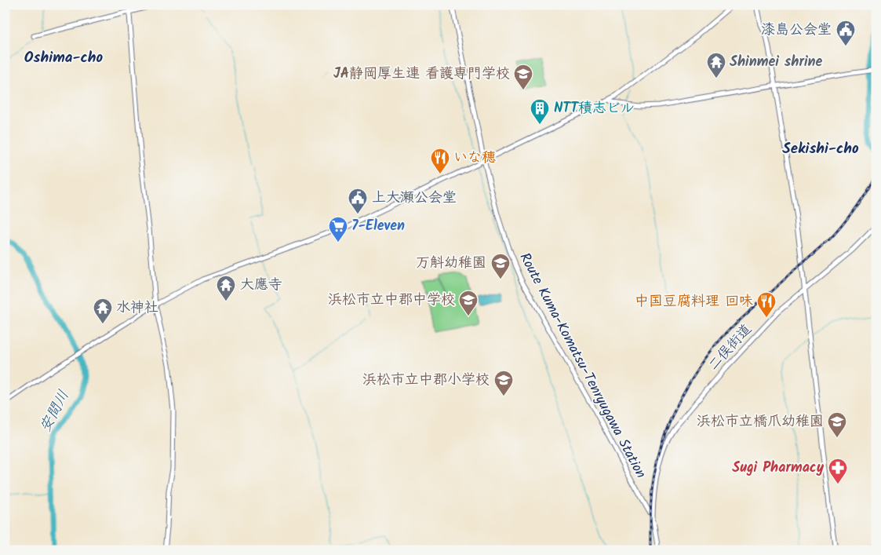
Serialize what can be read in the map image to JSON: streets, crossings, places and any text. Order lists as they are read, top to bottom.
{
  "streets": {
    "street": ["二俣街道", "Route Kuma-Komatsu-Tenryugawa Station"]
  },
  "crossings": [
    ["二俣街道", "Route Kuma-Komatsu-Tenryugawa Station"]
  ],
  "districts": ["Oshima-cho", "Sekishi-cho"],
  "water": ["安間川"],
  "places": {
    "public building": ["漆島公会堂", "上大瀬公会堂"],
    "temple": ["Shinmei shrine", "大應寺", "水神社"],
    "school or university": [
      "JA静岡厚生連 看護専門学校",
      "万斛幼稚園",
      "浜松市立中郡中学校",
      "浜松市立中郡小学校",
      "浜松市立橋爪幼稚園"
    ],
    "building": ["NTT積志ビル"],
    "restaurant": ["いな穂", "中国豆腐料理 回味"],
    "supermarket": ["7-Eleven"],
    "pharmacy": ["Sugi Pharmacy"]
  }
}
